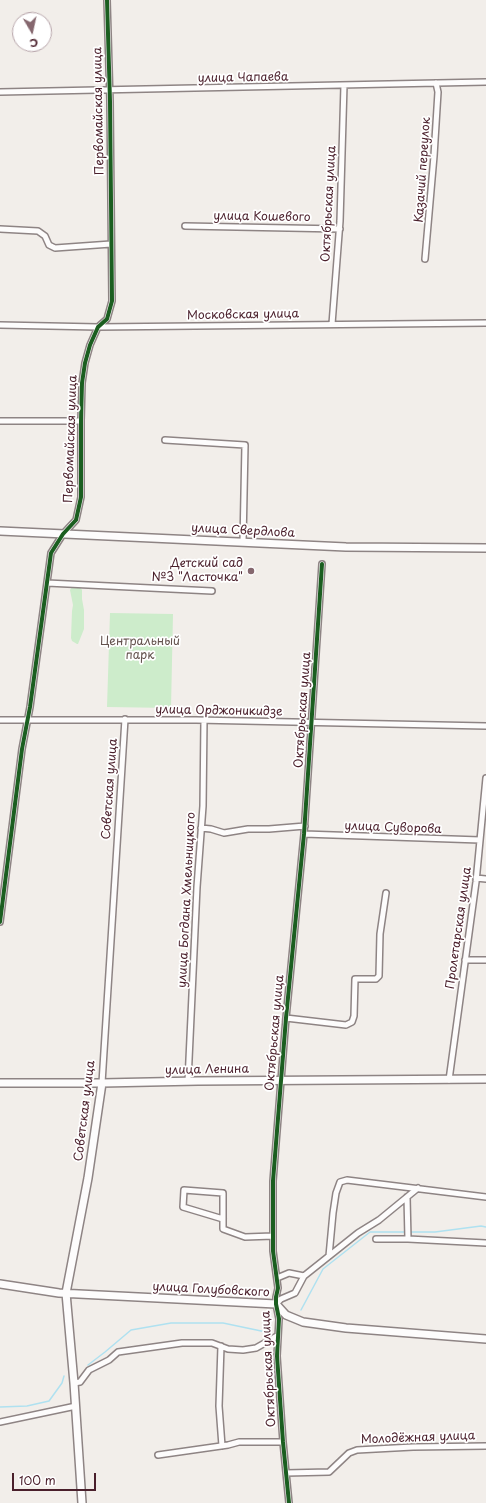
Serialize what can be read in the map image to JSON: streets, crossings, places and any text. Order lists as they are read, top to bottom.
{
  "streets": {
    "street": [
      "улица Чапаева",
      "Первомайская улица",
      "Казачий переулок",
      "Октябрьская улица",
      "улица Кошевого",
      "Московская улица",
      "улица Свердлова",
      "улица Орджоникидзе",
      "Советская улица",
      "улица Суворова",
      "улица Богдана Хмельницкого",
      "Пролетарская улица",
      "улица Ленина",
      "улица Голубовского",
      "Молодёжная улица"
    ]
  },
  "crossings": [
    ["улица Чапаева", "Первомайская улица"],
    ["улица Чапаева", "Казачий переулок"],
    ["улица Чапаева", "Октябрьская улица"],
    ["Первомайская улица", "Московская улица"],
    ["Первомайская улица", "улица Свердлова"],
    ["Первомайская улица", "улица Орджоникидзе"],
    ["Октябрьская улица", "улица Кошевого"],
    ["Октябрьская улица", "Московская улица"],
    ["Октябрьская улица", "улица Орджоникидзе"],
    ["Октябрьская улица", "улица Суворова"],
    ["Октябрьская улица", "улица Ленина"],
    ["Октябрьская улица", "улица Голубовского"],
    ["Октябрьская улица", "Молодёжная улица"],
    ["улица Орджоникидзе", "Советская улица"],
    ["улица Орджоникидзе", "улица Богдана Хмельницкого"],
    ["Советская улица", "улица Ленина"],
    ["Советская улица", "улица Голубовского"],
    ["улица Суворова", "Пролетарская улица"],
    ["улица Богдана Хмельницкого", "улица Ленина"],
    ["Пролетарская улица", "улица Ленина"]
  ],
  "parks": ["Центральный парк"],
  "places": ["Детский сад №3 \"Ласточка\""],
  "scale_bar": "100 m",
  "north": "bottom"
}
